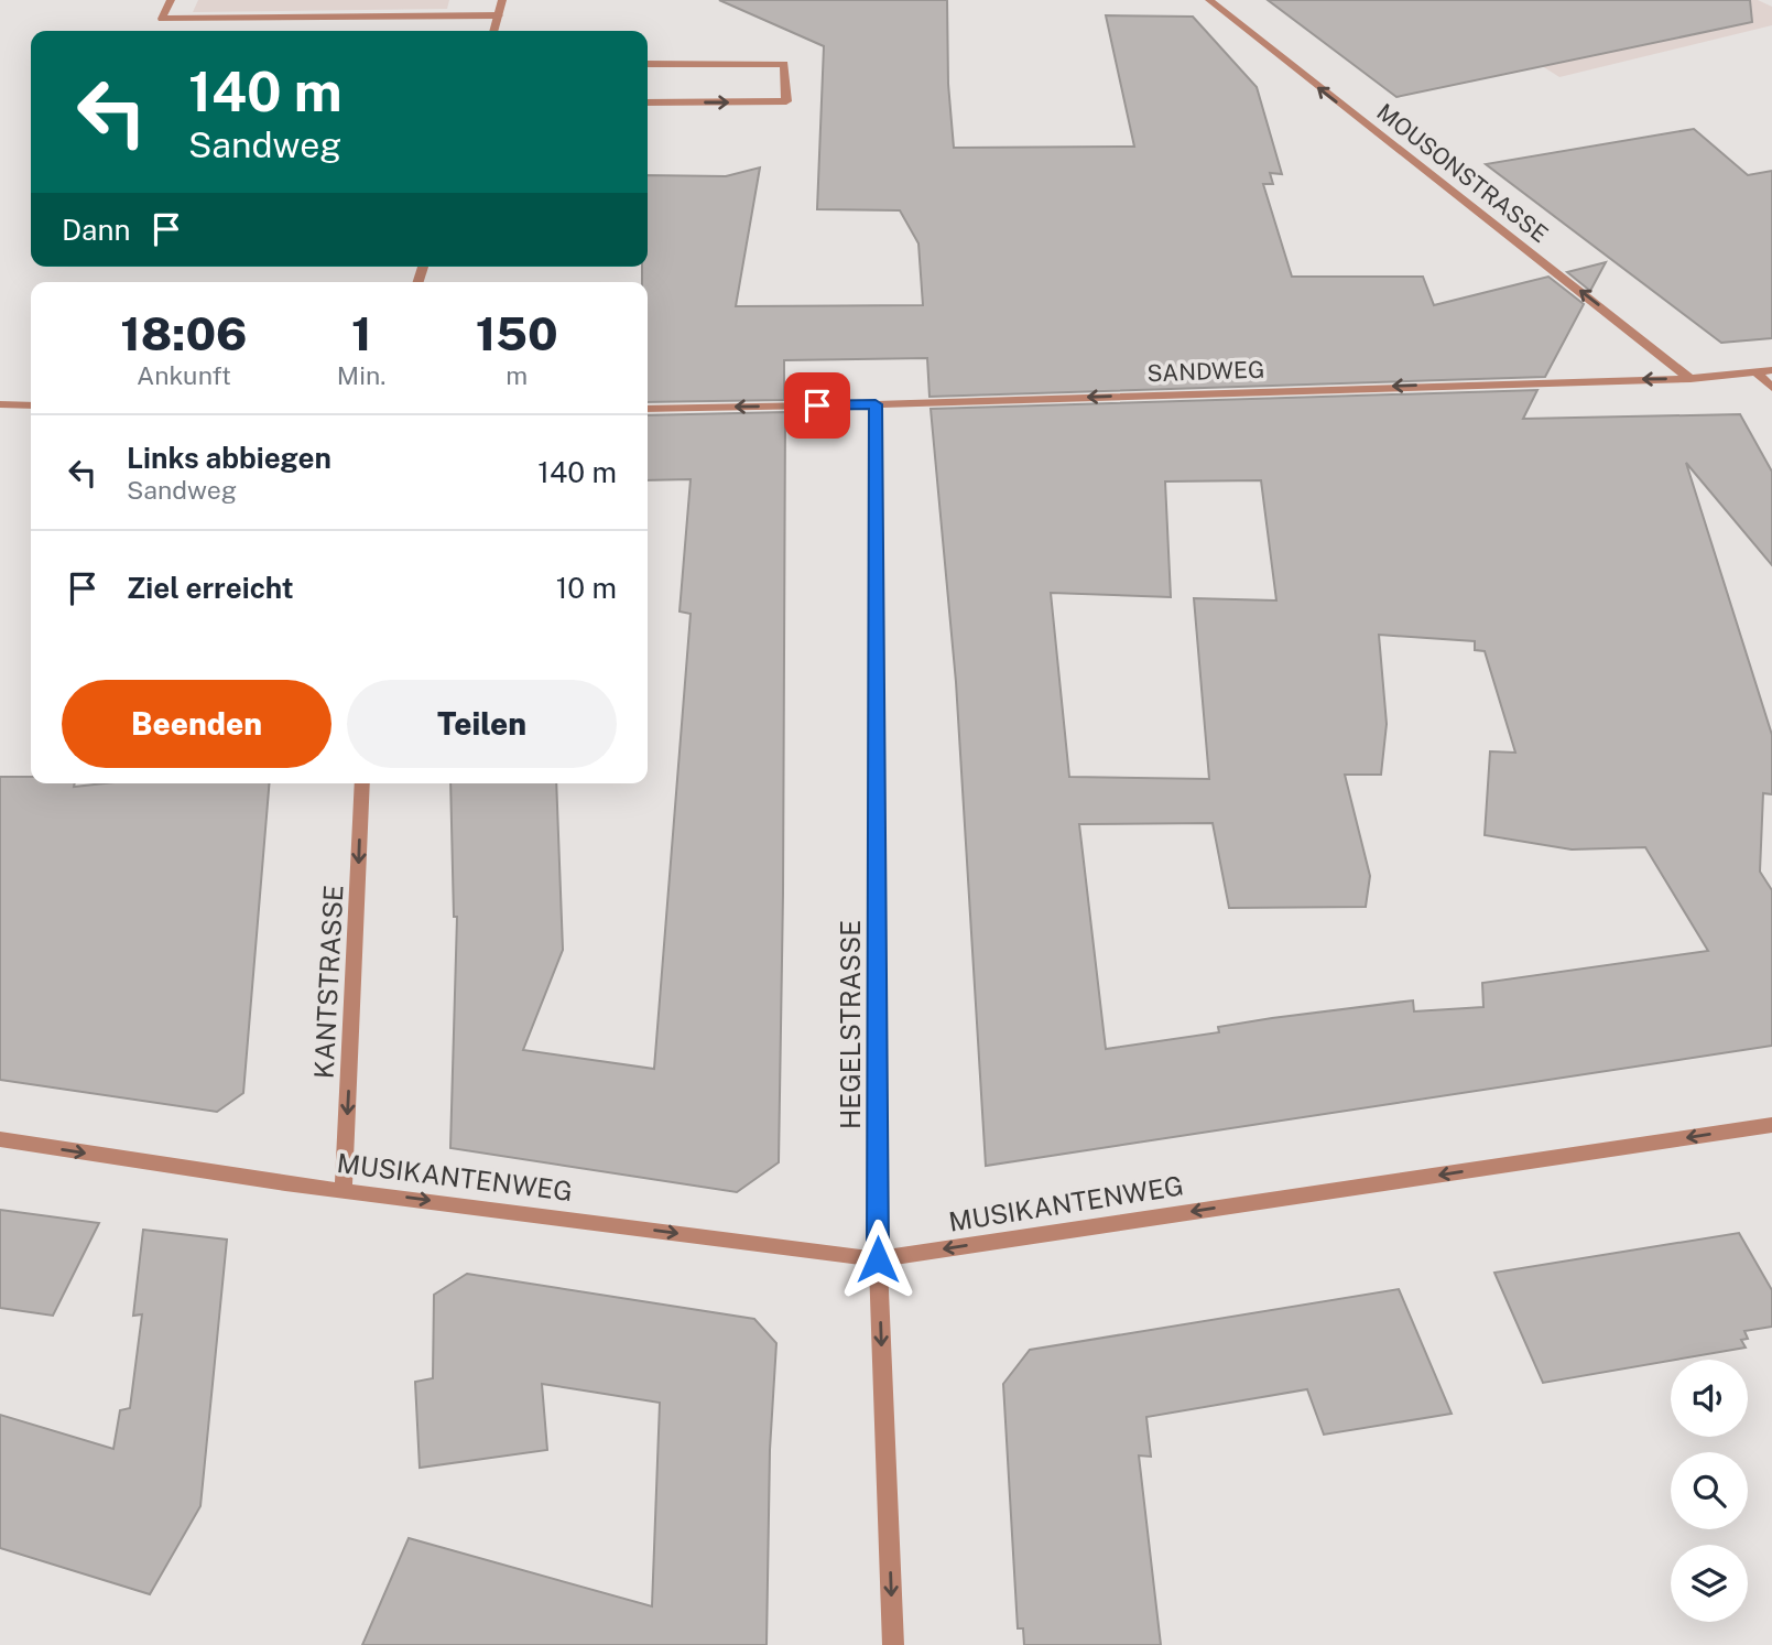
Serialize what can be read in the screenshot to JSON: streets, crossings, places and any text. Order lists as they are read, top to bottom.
{
  "streets": {
    "street": [
      "MOUSONSTRASSE",
      "SANDWEG",
      "KANTSTRASSE",
      "HEGELSTRASSE",
      "MUSIKANTENWEG"
    ]
  },
  "crossings": [
    ["MOUSONSTRASSE", "SANDWEG"],
    ["SANDWEG", "HEGELSTRASSE"],
    ["KANTSTRASSE", "MUSIKANTENWEG"],
    ["HEGELSTRASSE", "MUSIKANTENWEG"]
  ],
  "one_way": ["MOUSONSTRASSE", "SANDWEG", "KANTSTRASSE"],
  "page": {
    "turn": ["140 m", "Sandweg"],
    "then": "Dann",
    "eta": [
      "18:06",
      "Ankunft",
      "1",
      "Min.",
      "150",
      "m"
    ],
    "list": [
      {
        "name": "Links abbiegen",
        "note": "Sandweg",
        "value": "140 m"
      },
      {
        "name": "Ziel erreicht",
        "value": "10 m"
      }
    ],
    "buttons": ["Beenden", "Teilen"]
  }
}
